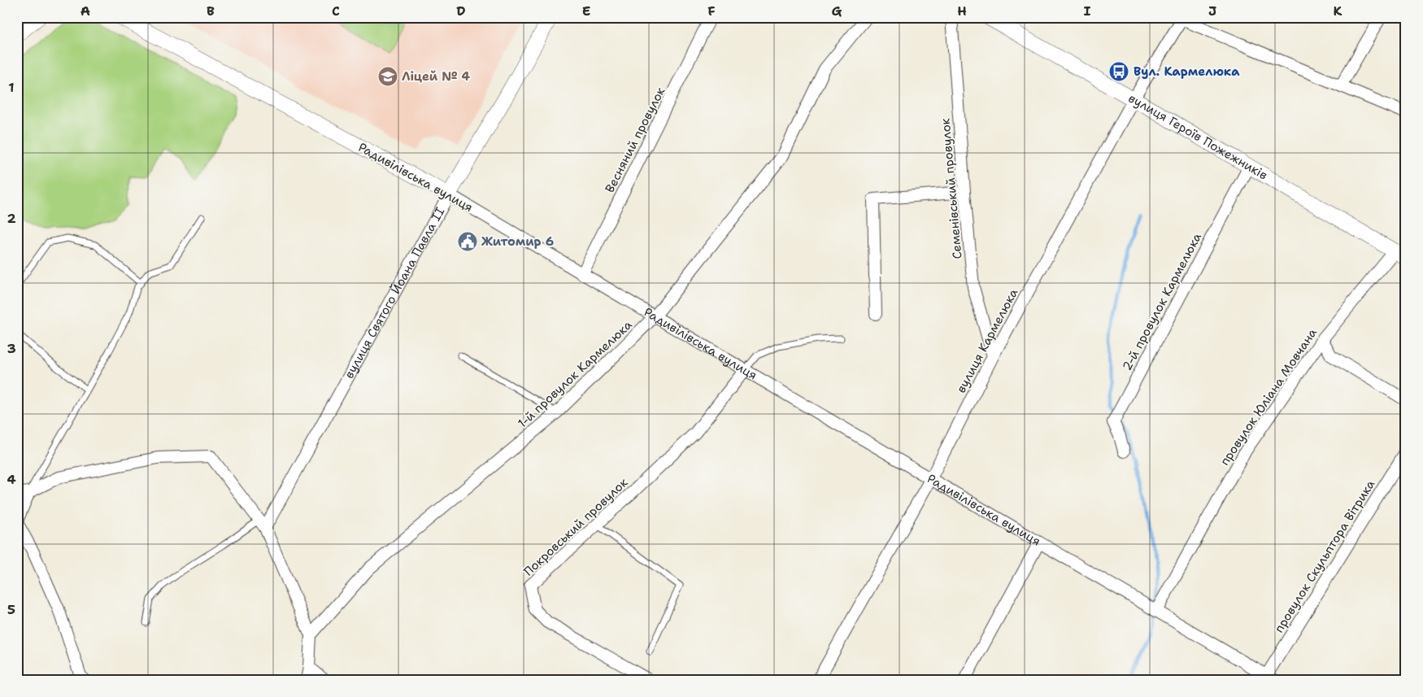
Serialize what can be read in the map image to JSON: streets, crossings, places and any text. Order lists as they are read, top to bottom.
{
  "streets": {
    "street": [
      "вулиця Героїв Пожежників",
      "Весняний провулок",
      "Радивілівська вулиця",
      "Семенівський провулок",
      "вулиця Святого Йоана Павла II",
      "2-й провулок Кармелюка",
      "вулиця Кармелюка",
      "1-й провулок Кармелюка",
      "провулок Юліана Мовчана",
      "Покровський провулок",
      "провулок Скульптора Вітрика"
    ]
  },
  "crossings": [
    ["вулиця Героїв Пожежників", "2-й провулок Кармелюка"],
    ["вулиця Героїв Пожежників", "вулиця Кармелюка"],
    ["вулиця Героїв Пожежників", "провулок Юліана Мовчана"],
    ["Весняний провулок", "Радивілівська вулиця"],
    ["Радивілівська вулиця", "вулиця Святого Йоана Павла II"],
    ["Радивілівська вулиця", "вулиця Кармелюка"],
    ["Радивілівська вулиця", "1-й провулок Кармелюка"],
    ["Радивілівська вулиця", "провулок Юліана Мовчана"],
    ["Радивілівська вулиця", "Покровський провулок"],
    ["Радивілівська вулиця", "провулок Скульптора Вітрика"],
    ["Семенівський провулок", "вулиця Кармелюка"]
  ],
  "places": {
    "bus stop": ["Вул. Кармелюка"],
    "school or university": ["Ліцей № 4"],
    "public building": ["Житомир 6"]
  },
  "grid": {
    "columns": [
      "A",
      "B",
      "C",
      "D",
      "E",
      "F",
      "G",
      "H",
      "I",
      "J",
      "K"
    ],
    "rows": [
      "1",
      "2",
      "3",
      "4",
      "5"
    ]
  }
}
